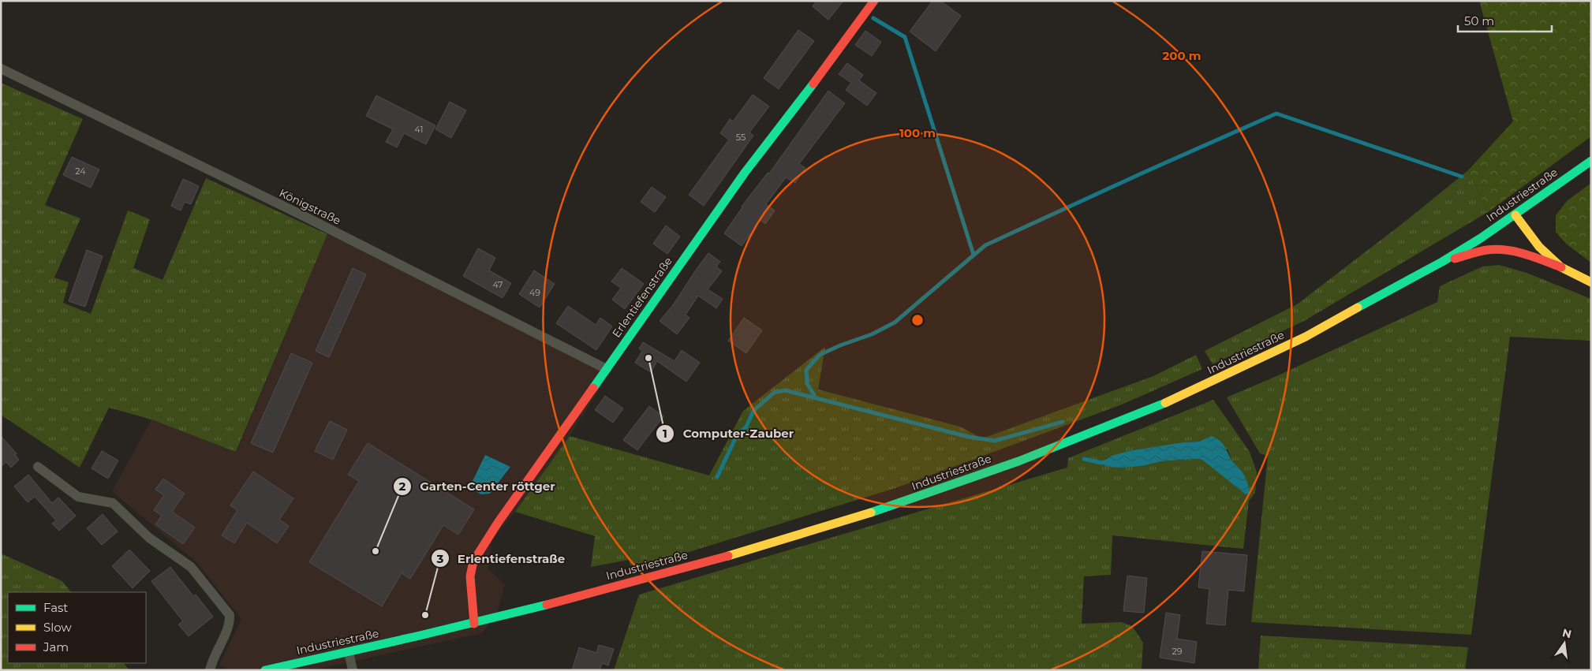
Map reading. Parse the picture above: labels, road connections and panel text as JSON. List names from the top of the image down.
{
  "streets": {
    "street": ["Industriestraße", "Königstraße", "Erlentiefenstraße"]
  },
  "crossings": [
    ["Industriestraße", "Erlentiefenstraße"],
    ["Königstraße", "Erlentiefenstraße"]
  ],
  "places": ["Computer-Zauber", "Garten-Center röttger", "Erlentiefenstraße"],
  "house_numbers": [
    "41",
    "55",
    "24",
    "47",
    "49",
    "29"
  ],
  "legend": ["Fast", "Slow", "Jam"],
  "scale_bar": "50 m",
  "north": "top",
  "rings": ["200 m", "100 m"]
}
